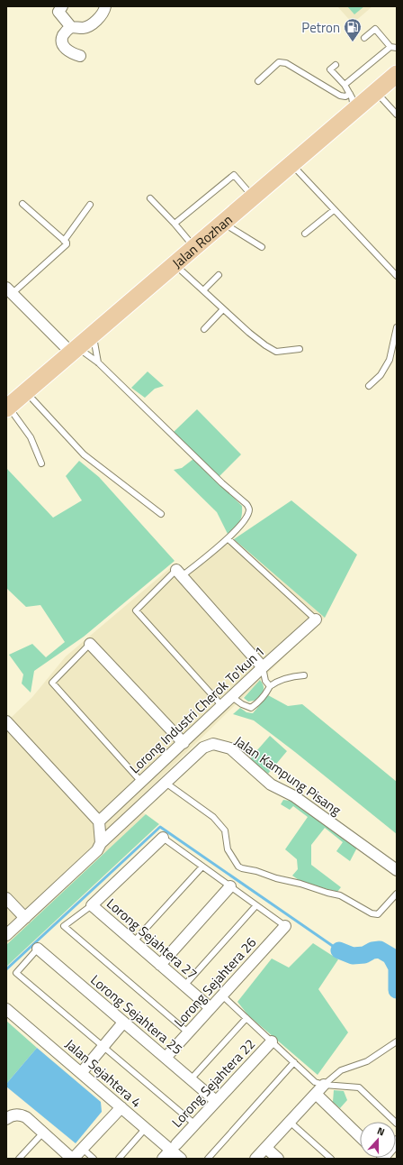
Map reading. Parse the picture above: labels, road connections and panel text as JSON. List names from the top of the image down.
{
  "streets": {
    "main road": ["Jalan Rozhan"],
    "street": [
      "Lorong Industri Cherok To'kun 1",
      "Jalan Kampung Pisang",
      "Lorong Sejahtera 27",
      "Lorong Sejahtera 26",
      "Lorong Sejahtera 25",
      "Jalan Sejahtera 4",
      "Lorong Sejahtera 22"
    ]
  },
  "crossings": [
    ["Lorong Sejahtera 27", "Lorong Sejahtera 26"],
    ["Lorong Sejahtera 26", "Lorong Sejahtera 25"],
    ["Lorong Sejahtera 25", "Lorong Sejahtera 22"],
    ["Jalan Sejahtera 4", "Lorong Sejahtera 22"]
  ],
  "places": {
    "fuel station": ["Petron"]
  },
  "north": "top"
}
